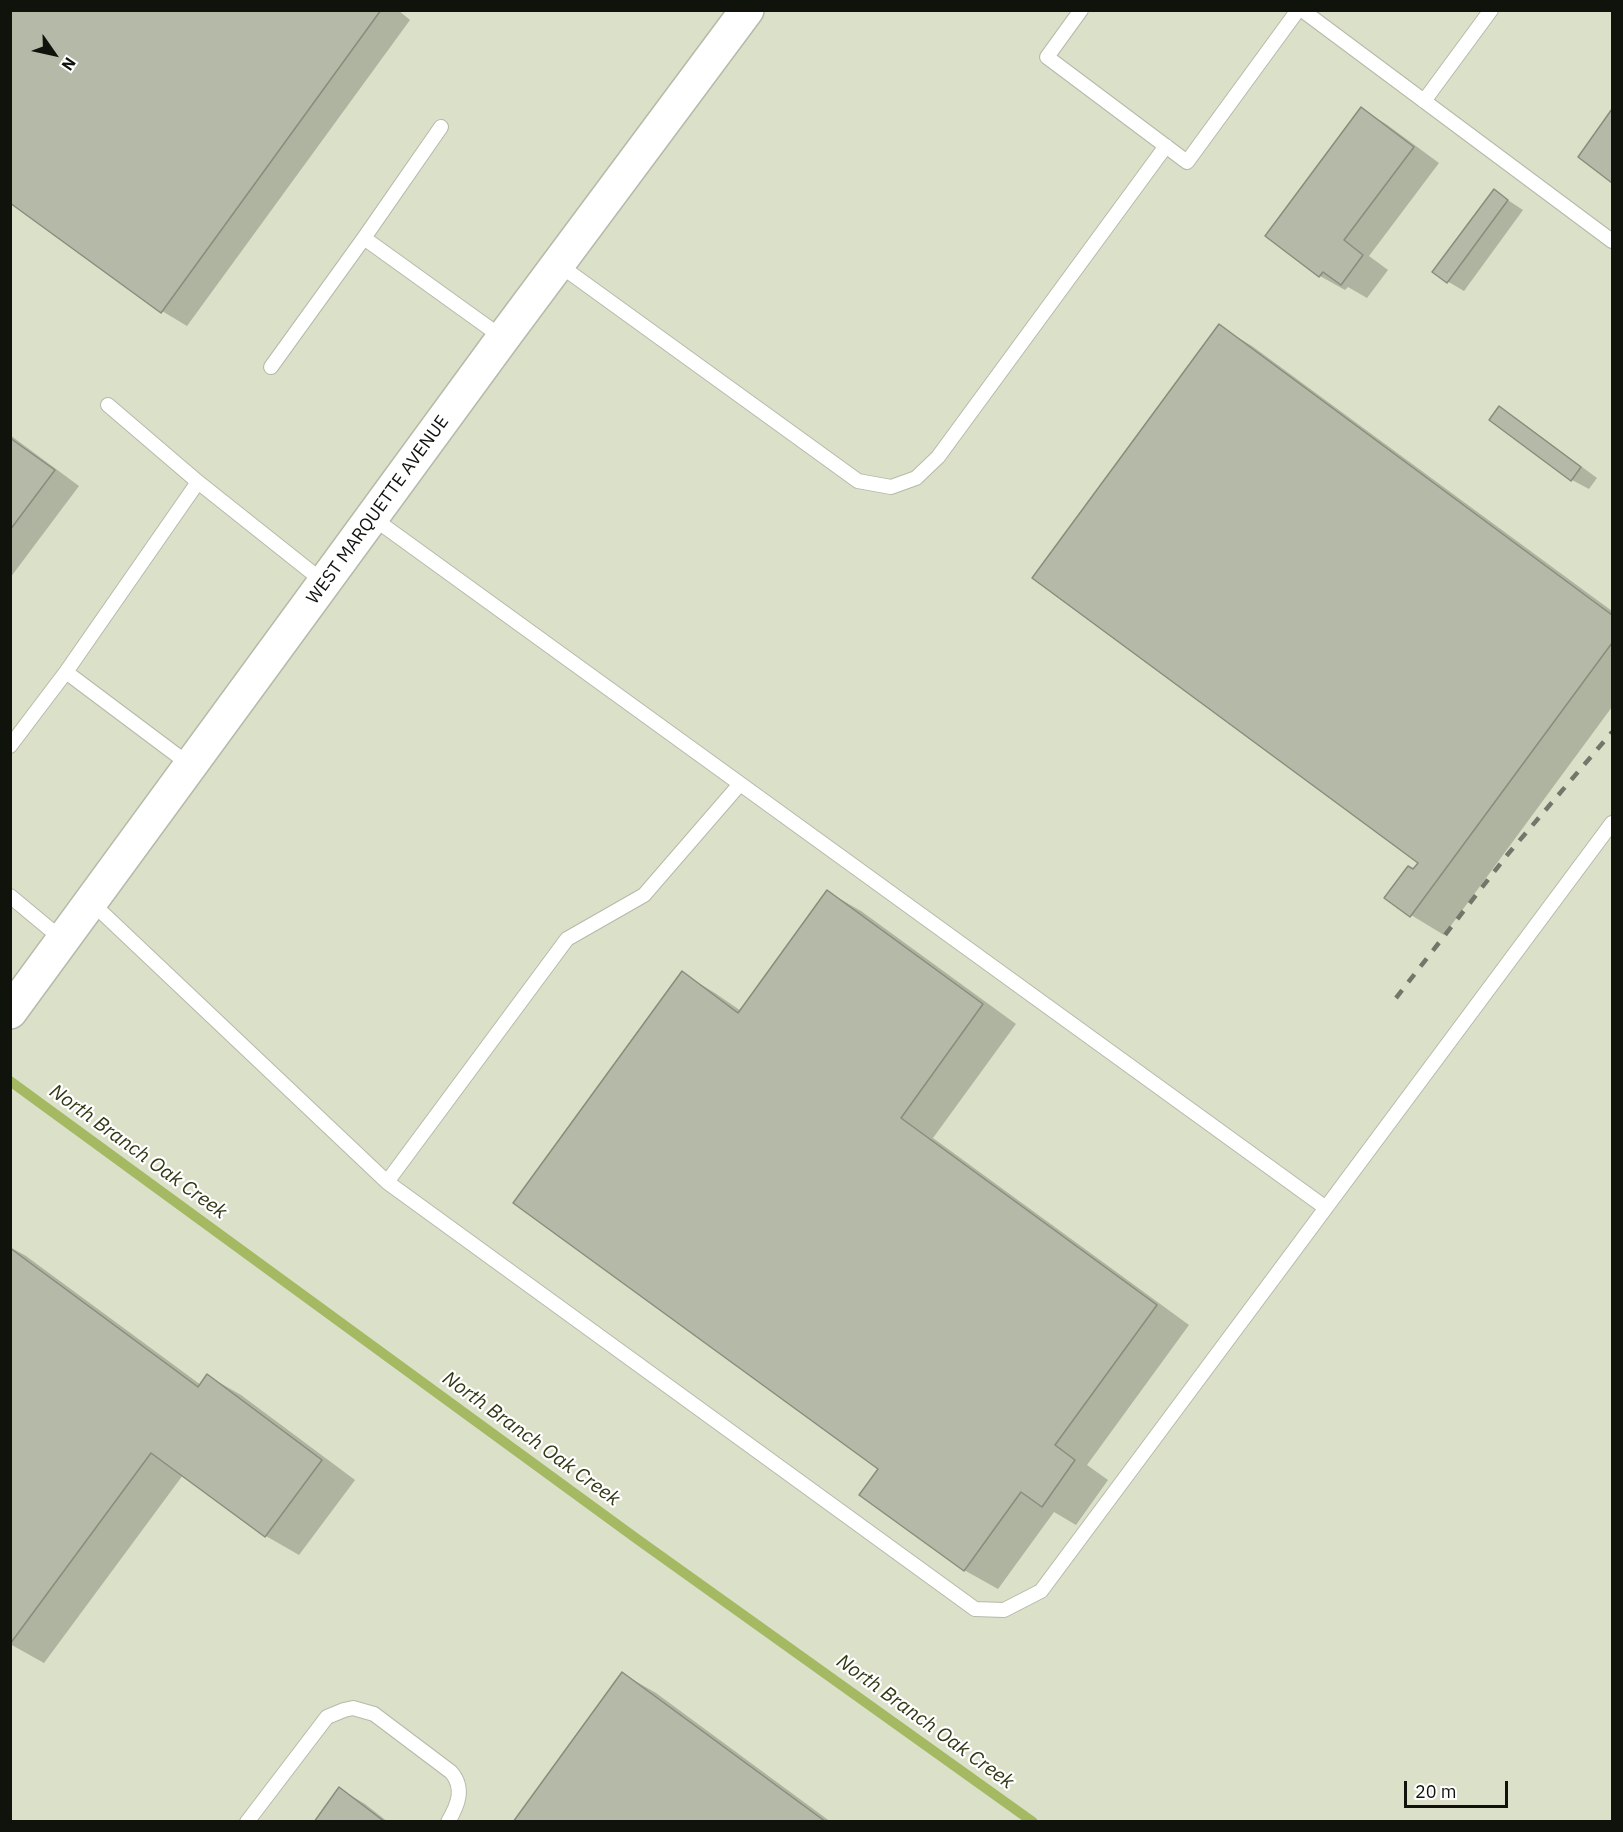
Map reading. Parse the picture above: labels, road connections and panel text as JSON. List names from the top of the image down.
{
  "streets": {
    "street": ["WEST MARQUETTE AVENUE"]
  },
  "water": ["North Branch Oak Creek"],
  "scale_bar": "20 m",
  "north": "bottom right"
}
